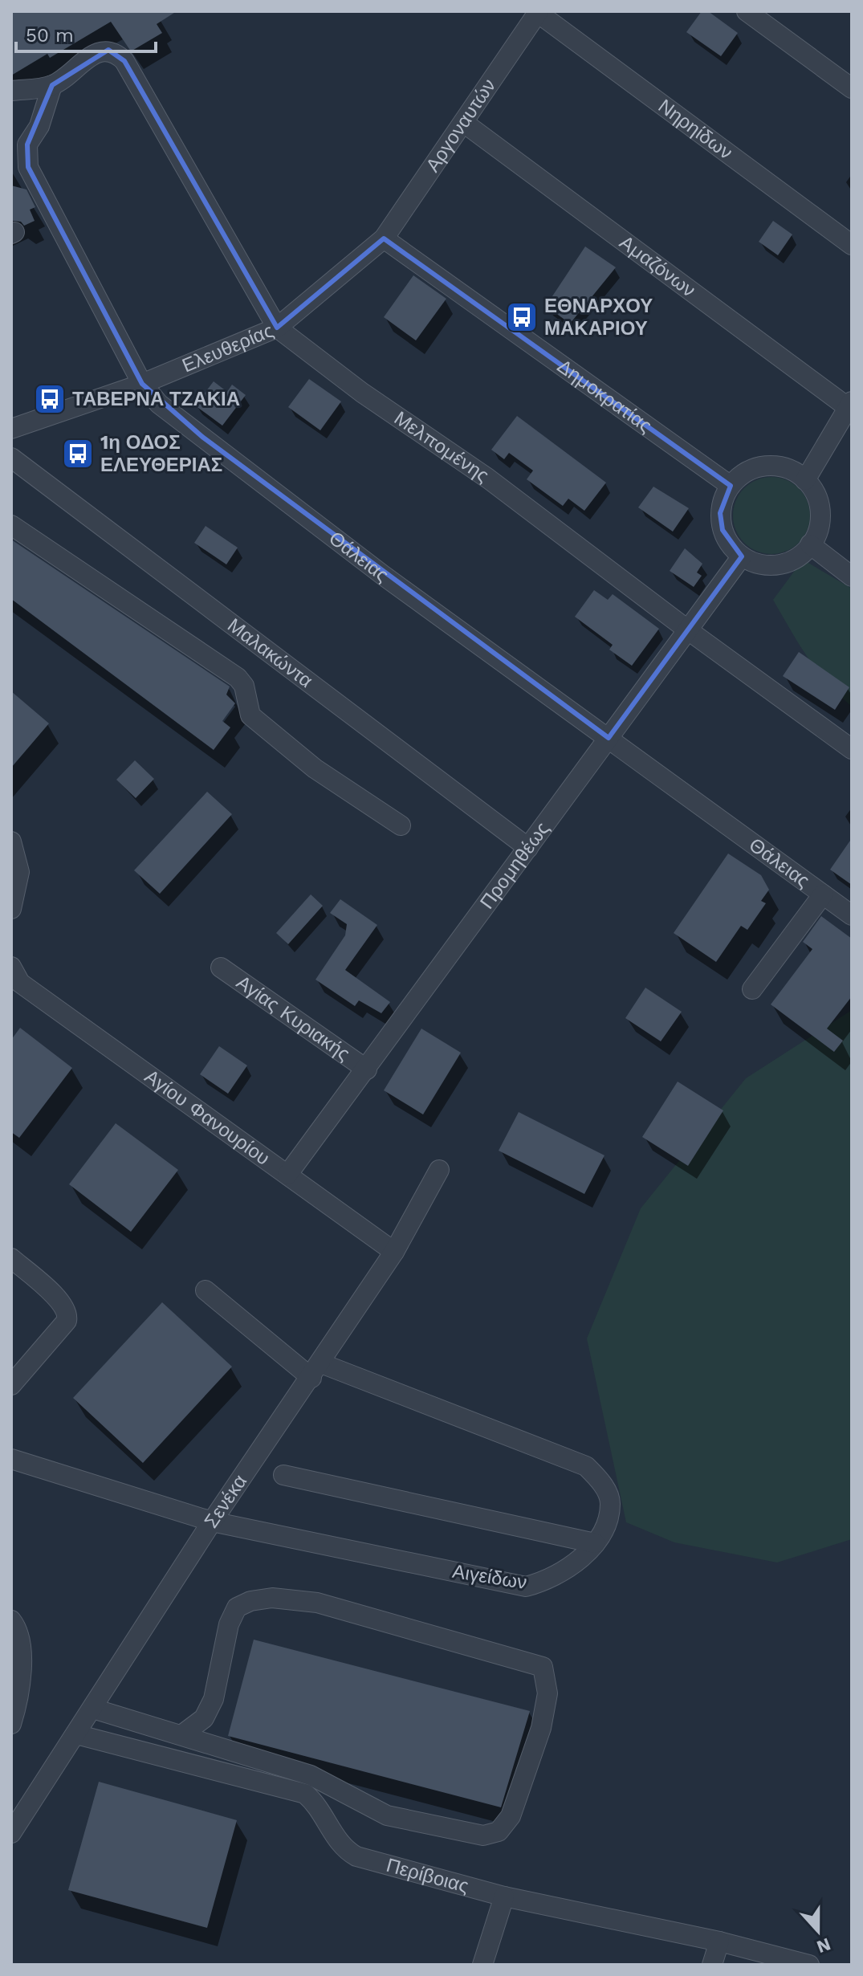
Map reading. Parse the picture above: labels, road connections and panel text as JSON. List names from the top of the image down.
{
  "streets": {
    "street": [
      "Αργοναυτών",
      "Νηρηίδων",
      "Αμαζόνων",
      "Ελευθερίας",
      "Δημοκρατίας",
      "Μελπομένης",
      "Θάλειας",
      "Μαλακώντα",
      "Προμηθέως",
      "Αγίας Κυριακής",
      "Αγίου Φανουρίου",
      "Σενέκα",
      "Αιγείδων",
      "Περίβοιας"
    ]
  },
  "crossings": [
    ["Αργοναυτών", "Νηρηίδων"],
    ["Αργοναυτών", "Αμαζόνων"],
    ["Αργοναυτών", "Ελευθερίας"],
    ["Αργοναυτών", "Δημοκρατίας"],
    ["Ελευθερίας", "Δημοκρατίας"],
    ["Ελευθερίας", "Μελπομένης"],
    ["Ελευθερίας", "Θάλειας"],
    ["Δημοκρατίας", "Προμηθέως"],
    ["Μελπομένης", "Θάλειας"],
    ["Μελπομένης", "Προμηθέως"],
    ["Θάλειας", "Προμηθέως"],
    ["Μαλακώντα", "Προμηθέως"],
    ["Προμηθέως", "Αγίας Κυριακής"],
    ["Προμηθέως", "Αγίου Φανουρίου"],
    ["Αγίου Φανουρίου", "Σενέκα"],
    ["Σενέκα", "Αιγείδων"],
    ["Σενέκα", "Περίβοιας"]
  ],
  "places": {
    "bus stop": ["ΕΘΝΑΡΧΟΥ ΜΑΚΑΡΙΟΥ", "ΤΑΒΕΡΝΑ ΤΖΑΚΙΑ", "1η ΟΔΟΣ ΕΛΕΥΘΕΡΙΑΣ"]
  },
  "scale_bar": "50 m",
  "north": "bottom"
}
